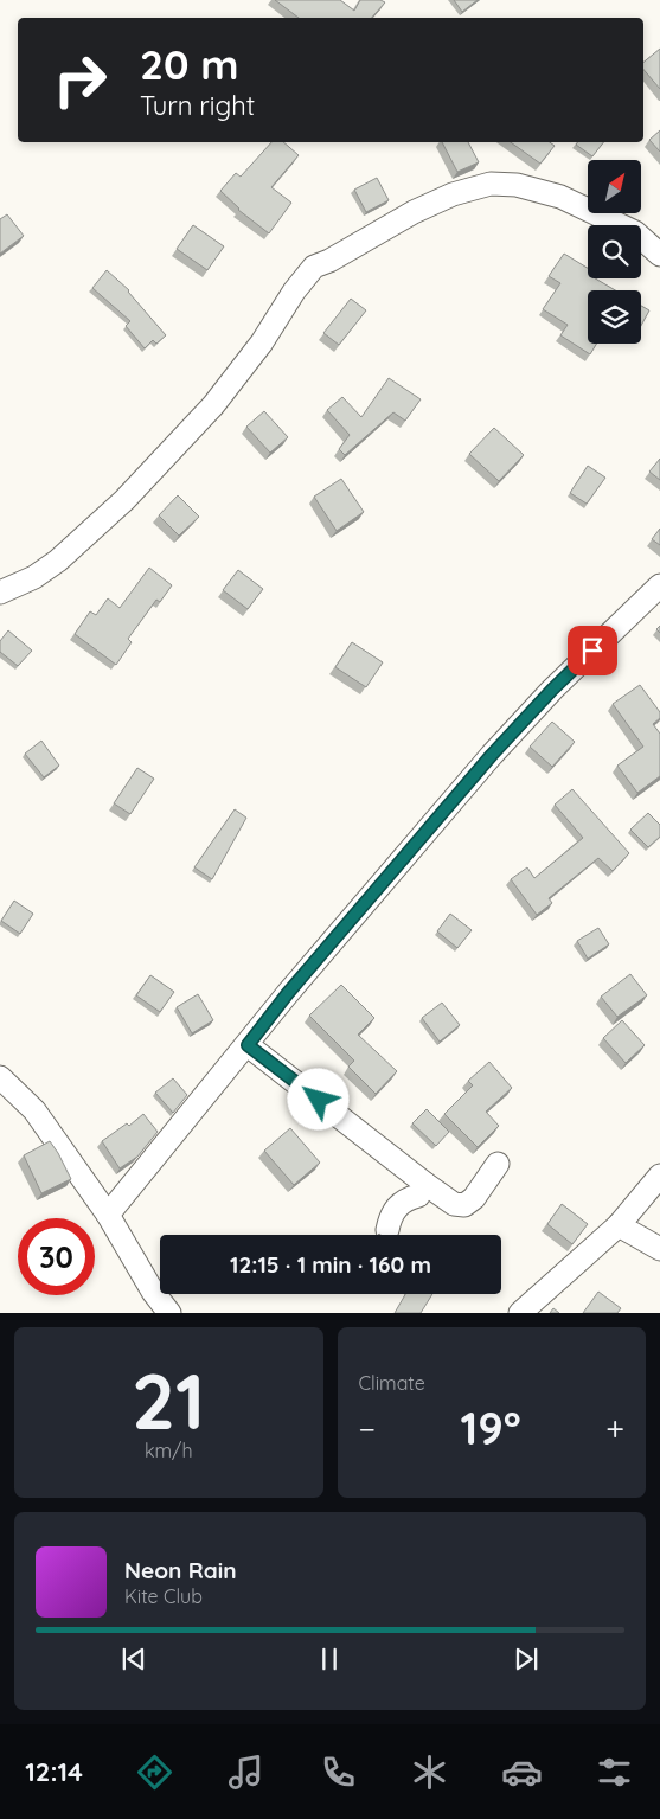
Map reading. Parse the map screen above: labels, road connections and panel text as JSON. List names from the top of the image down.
{
  "north": "top right",
  "page": {
    "turn": ["20 m", "Turn right"],
    "limit": "30",
    "trip": "12:15 · 1 min · 160 m",
    "tile": [
      ["21", "km/h"],
      "Climate"
    ],
    "heat": ["−", "19°", "+"],
    "song": ["Neon Rain", "Kite Club"],
    "tabs": "12:14"
  }
}
